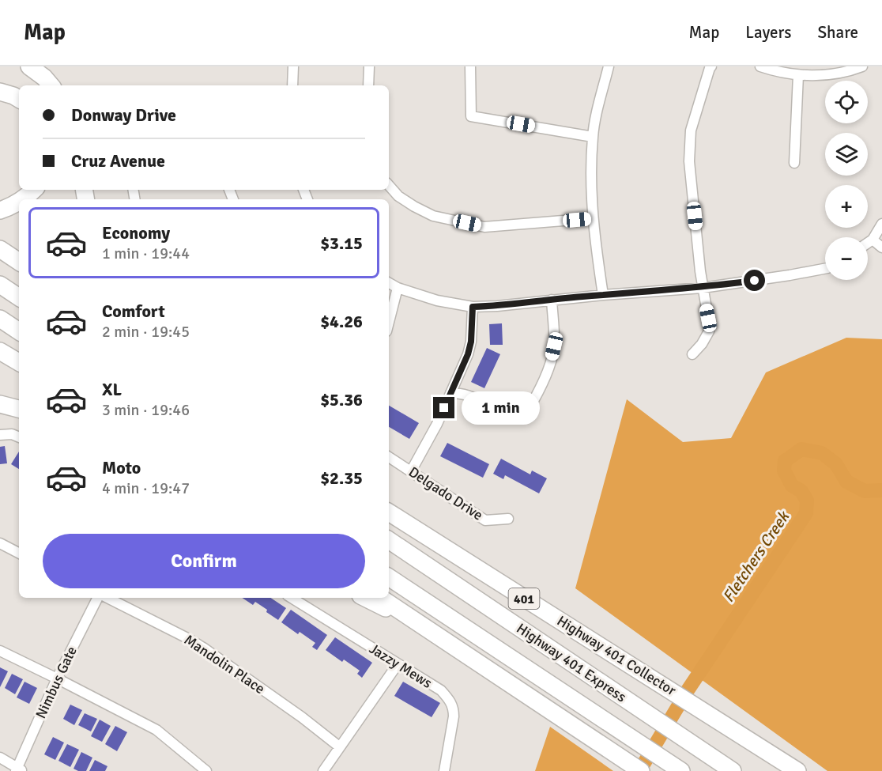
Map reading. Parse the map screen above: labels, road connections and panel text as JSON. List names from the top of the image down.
{
  "streets": {
    "highway": ["401", "Highway 401 Collector", "Highway 401 Express"],
    "street": [
      "Delgado Drive",
      "Mandolin Place",
      "Jazzy Mews",
      "Nimbus Gate"
    ]
  },
  "water": ["Fletchers Creek"],
  "page": {
    "header": "Map",
    "nav": ["Map", "Layers", "Share"],
    "map_buttons": ["+", "−"],
    "banner": ["Donway Drive", "Cruz Avenue"],
    "list": [
      {
        "name": "Economy",
        "note": "1 min · 19:44",
        "value": "$3.15"
      },
      {
        "name": "Comfort",
        "note": "2 min · 19:45",
        "value": "$4.26"
      },
      {
        "name": "XL",
        "note": "3 min · 19:46",
        "value": "$5.36"
      },
      {
        "name": "Moto",
        "note": "4 min · 19:47",
        "value": "$2.35"
      }
    ],
    "bubble": "1 min",
    "buttons": "Confirm"
  }
}
